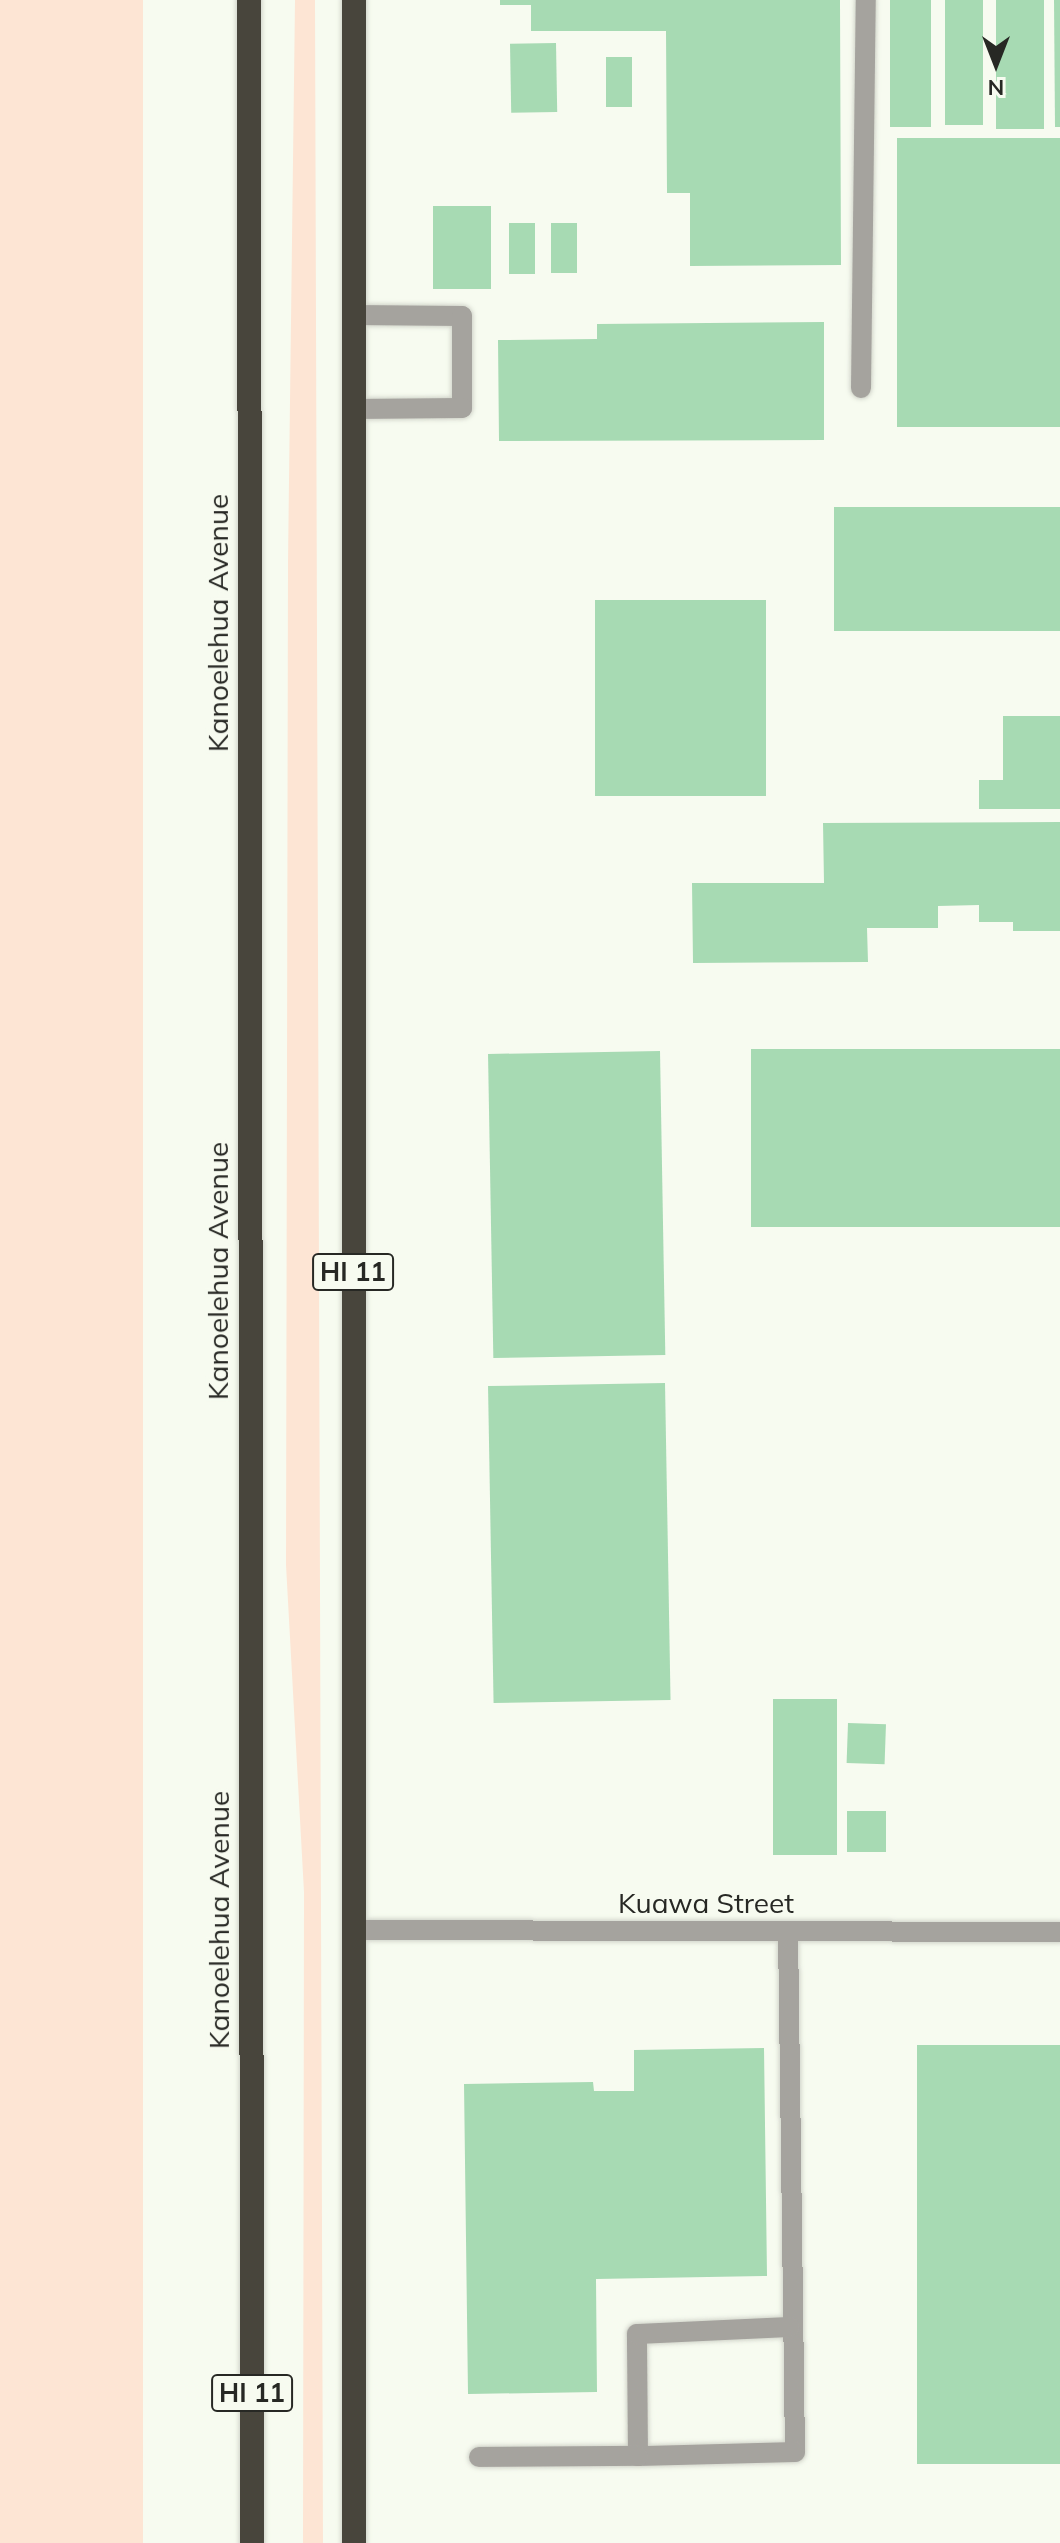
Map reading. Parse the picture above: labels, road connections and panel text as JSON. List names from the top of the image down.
{
  "streets": {
    "highway": ["Kanoelehua Avenue", "HI 11"],
    "street": ["Kuawa Street"]
  },
  "crossings": [
    ["HI 11", "Kuawa Street"]
  ],
  "north": "bottom"
}
